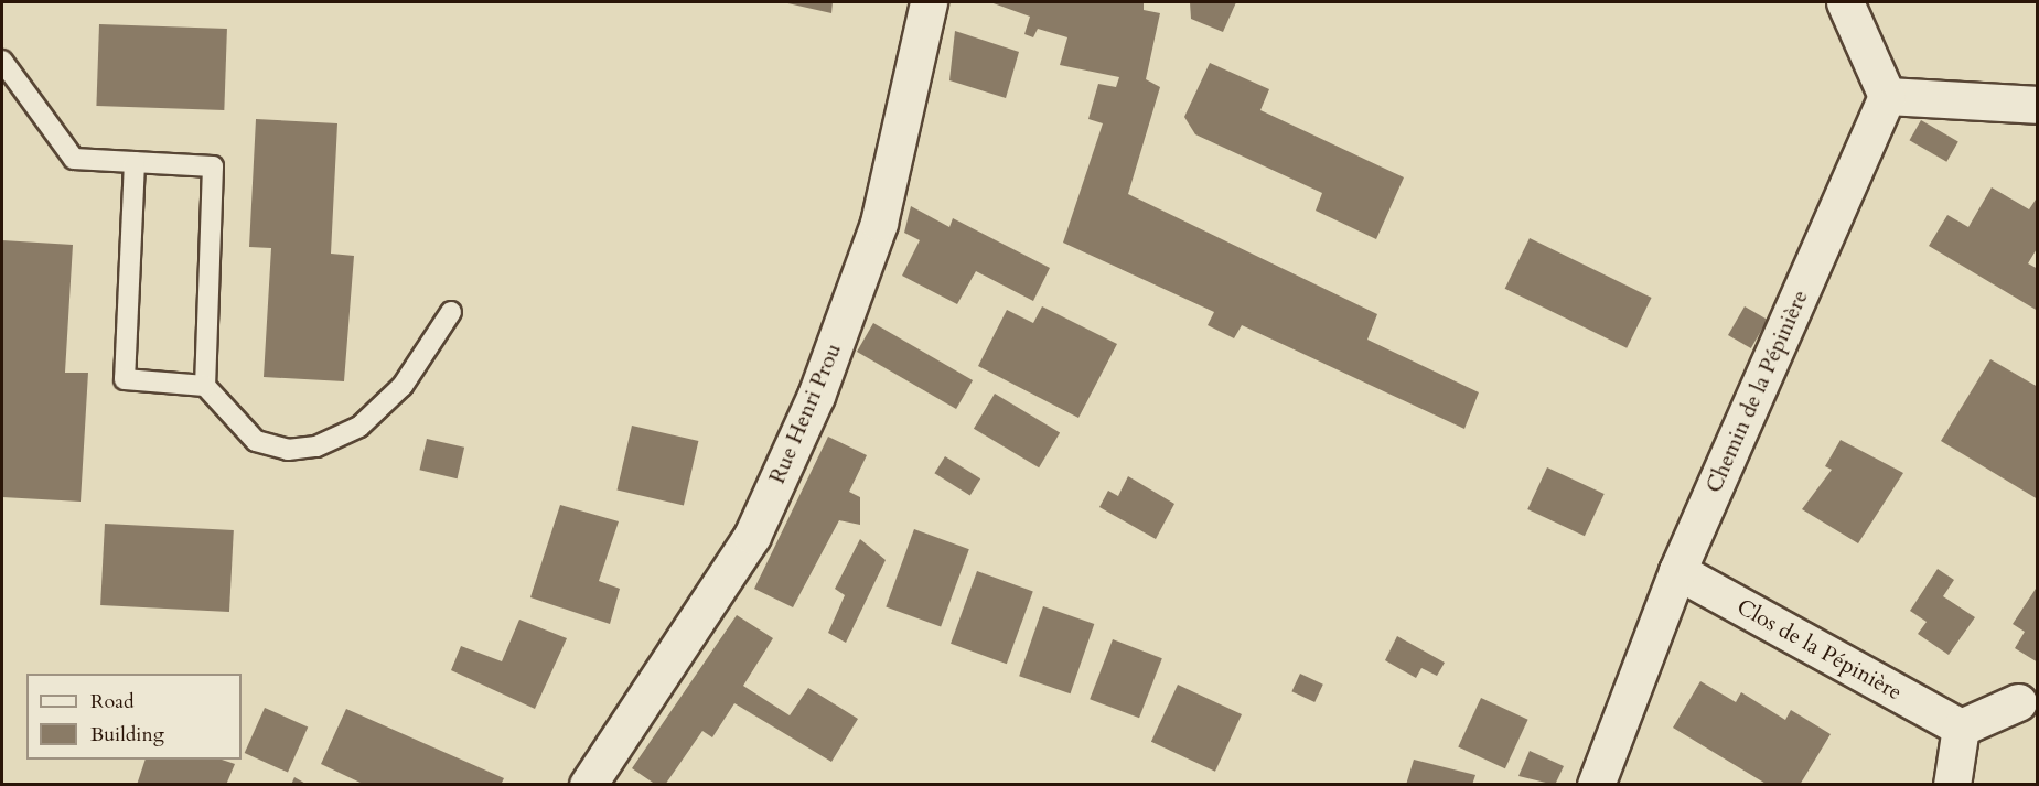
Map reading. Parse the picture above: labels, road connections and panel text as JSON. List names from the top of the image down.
{
  "streets": {
    "street": ["Chemin de la Pépinière", "Rue Henri Prou", "Clos de la Pépinière"]
  },
  "crossings": [
    ["Chemin de la Pépinière", "Clos de la Pépinière"]
  ],
  "legend": ["Road", "Building"]
}
